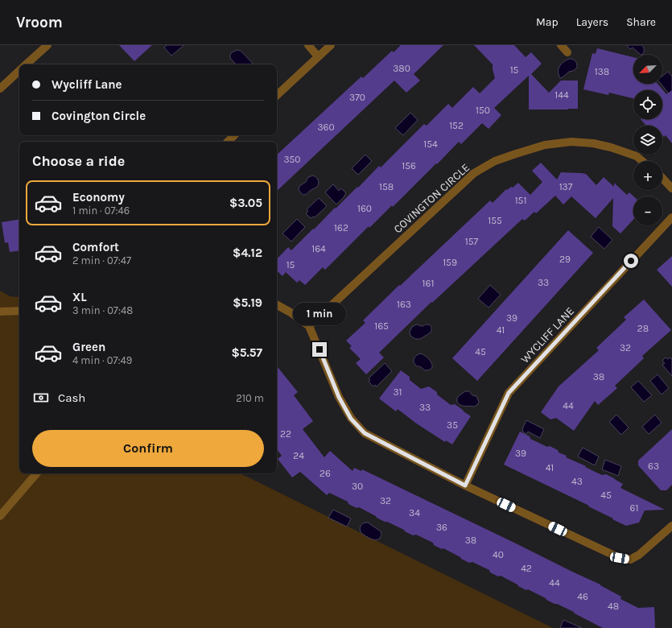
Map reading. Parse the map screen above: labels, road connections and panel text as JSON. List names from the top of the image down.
{
  "streets": {
    "street": ["COVINGTON CIRCLE", "WYCLIFF LANE"]
  },
  "house_numbers": [
    "380",
    "15",
    "138",
    "144",
    "370",
    "150",
    "152",
    "360",
    "154",
    "350",
    "156",
    "158",
    "137",
    "151",
    "160",
    "155",
    "162",
    "157",
    "164",
    "29",
    "159",
    "15",
    "33",
    "161",
    "163",
    "39",
    "165",
    "28",
    "41",
    "32",
    "45",
    "38",
    "31",
    "44",
    "33",
    "35",
    "22",
    "39",
    "24",
    "63",
    "41",
    "26",
    "43",
    "30",
    "45",
    "32",
    "61",
    "34",
    "36",
    "38",
    "40",
    "42",
    "44",
    "46",
    "48"
  ],
  "north": "bottom left",
  "page": {
    "header": "Vroom",
    "nav": ["Map", "Layers", "Share"],
    "map_buttons": ["+", "−"],
    "banner": ["Wycliff Lane", "Covington Circle"],
    "heading": "Choose a ride",
    "list": [
      {
        "name": "Economy",
        "note": "1 min · 07:46",
        "value": "$3.05"
      },
      {
        "name": "Comfort",
        "note": "2 min · 07:47",
        "value": "$4.12"
      },
      {
        "name": "XL",
        "note": "3 min · 07:48",
        "value": "$5.19"
      },
      {
        "name": "Green",
        "note": "4 min · 07:49",
        "value": "$5.57"
      }
    ],
    "bubble": "1 min",
    "pay": ["Cash", "210 m"],
    "buttons": "Confirm"
  }
}
